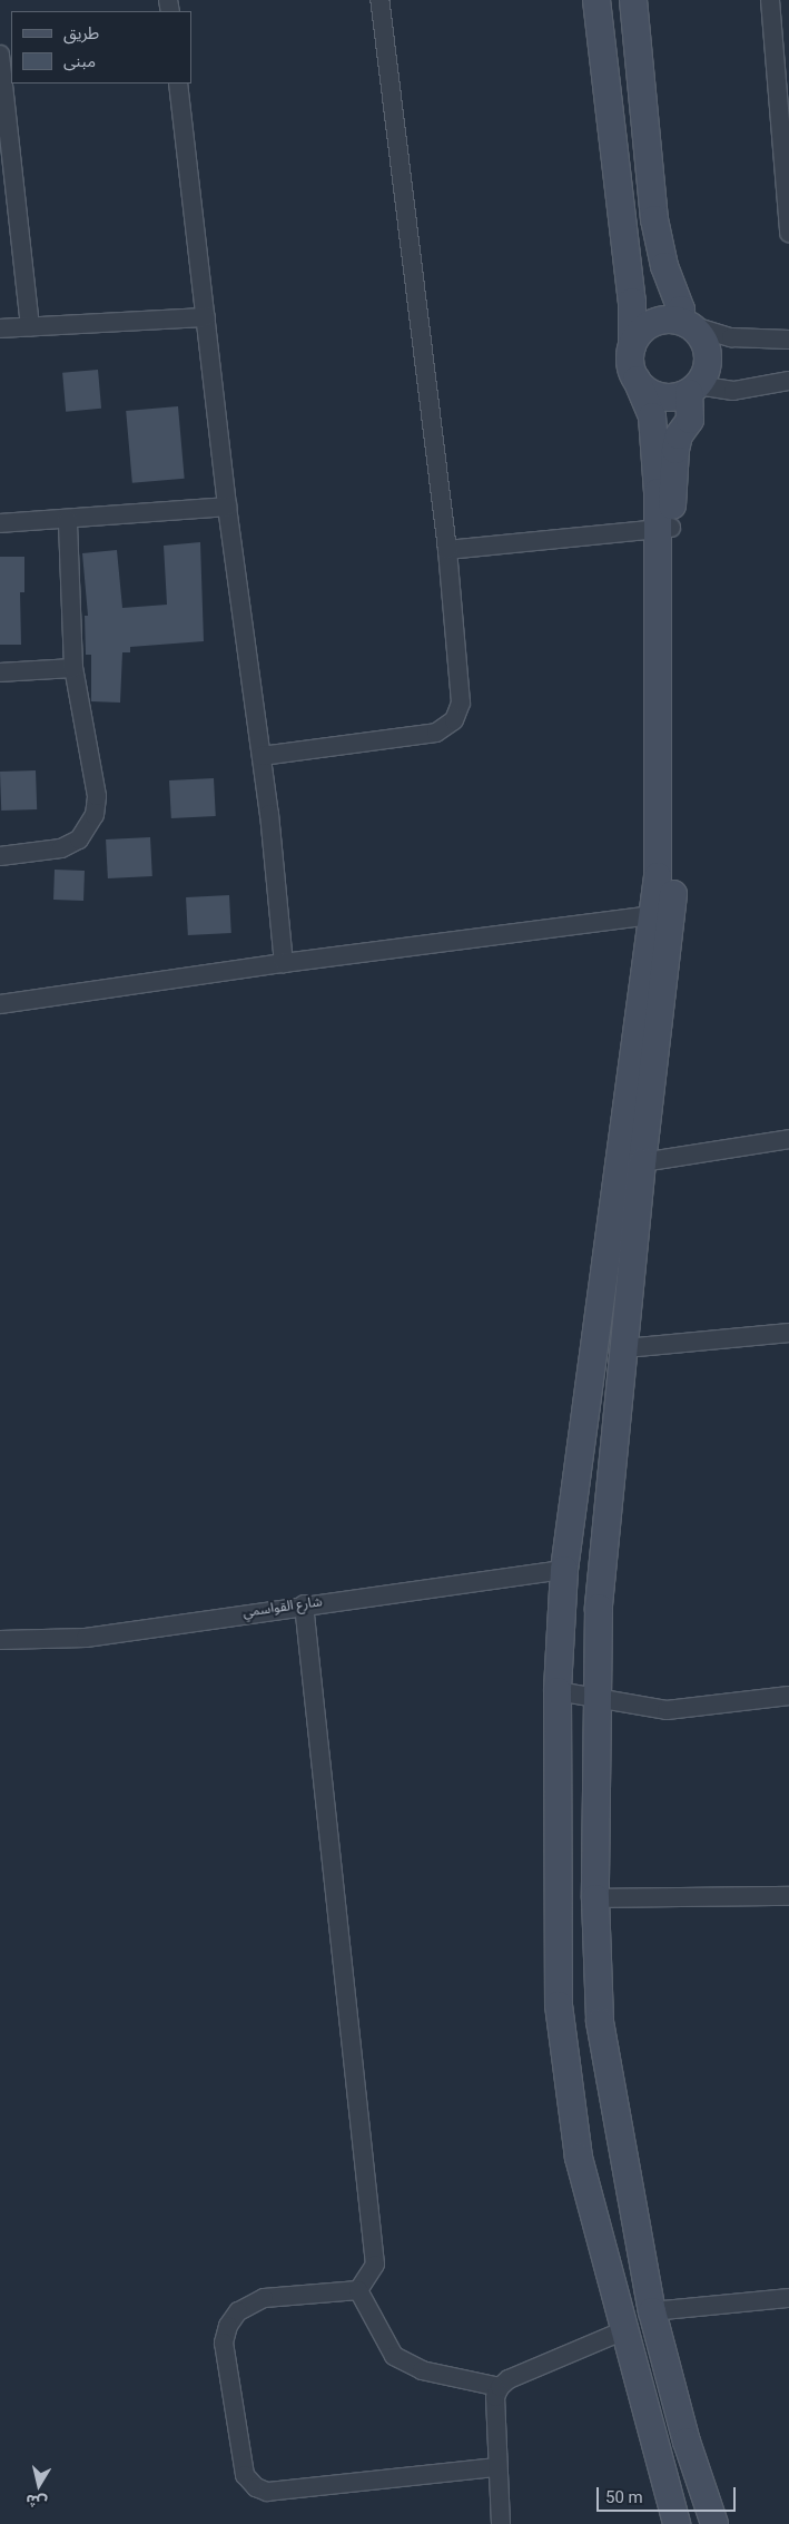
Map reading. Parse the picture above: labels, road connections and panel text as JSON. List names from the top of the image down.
{
  "streets": {
    "street": ["شارع القواسمي"]
  },
  "legend": ["طريق", "مبنى"],
  "scale_bar": "50 m",
  "north": "bottom"
}
